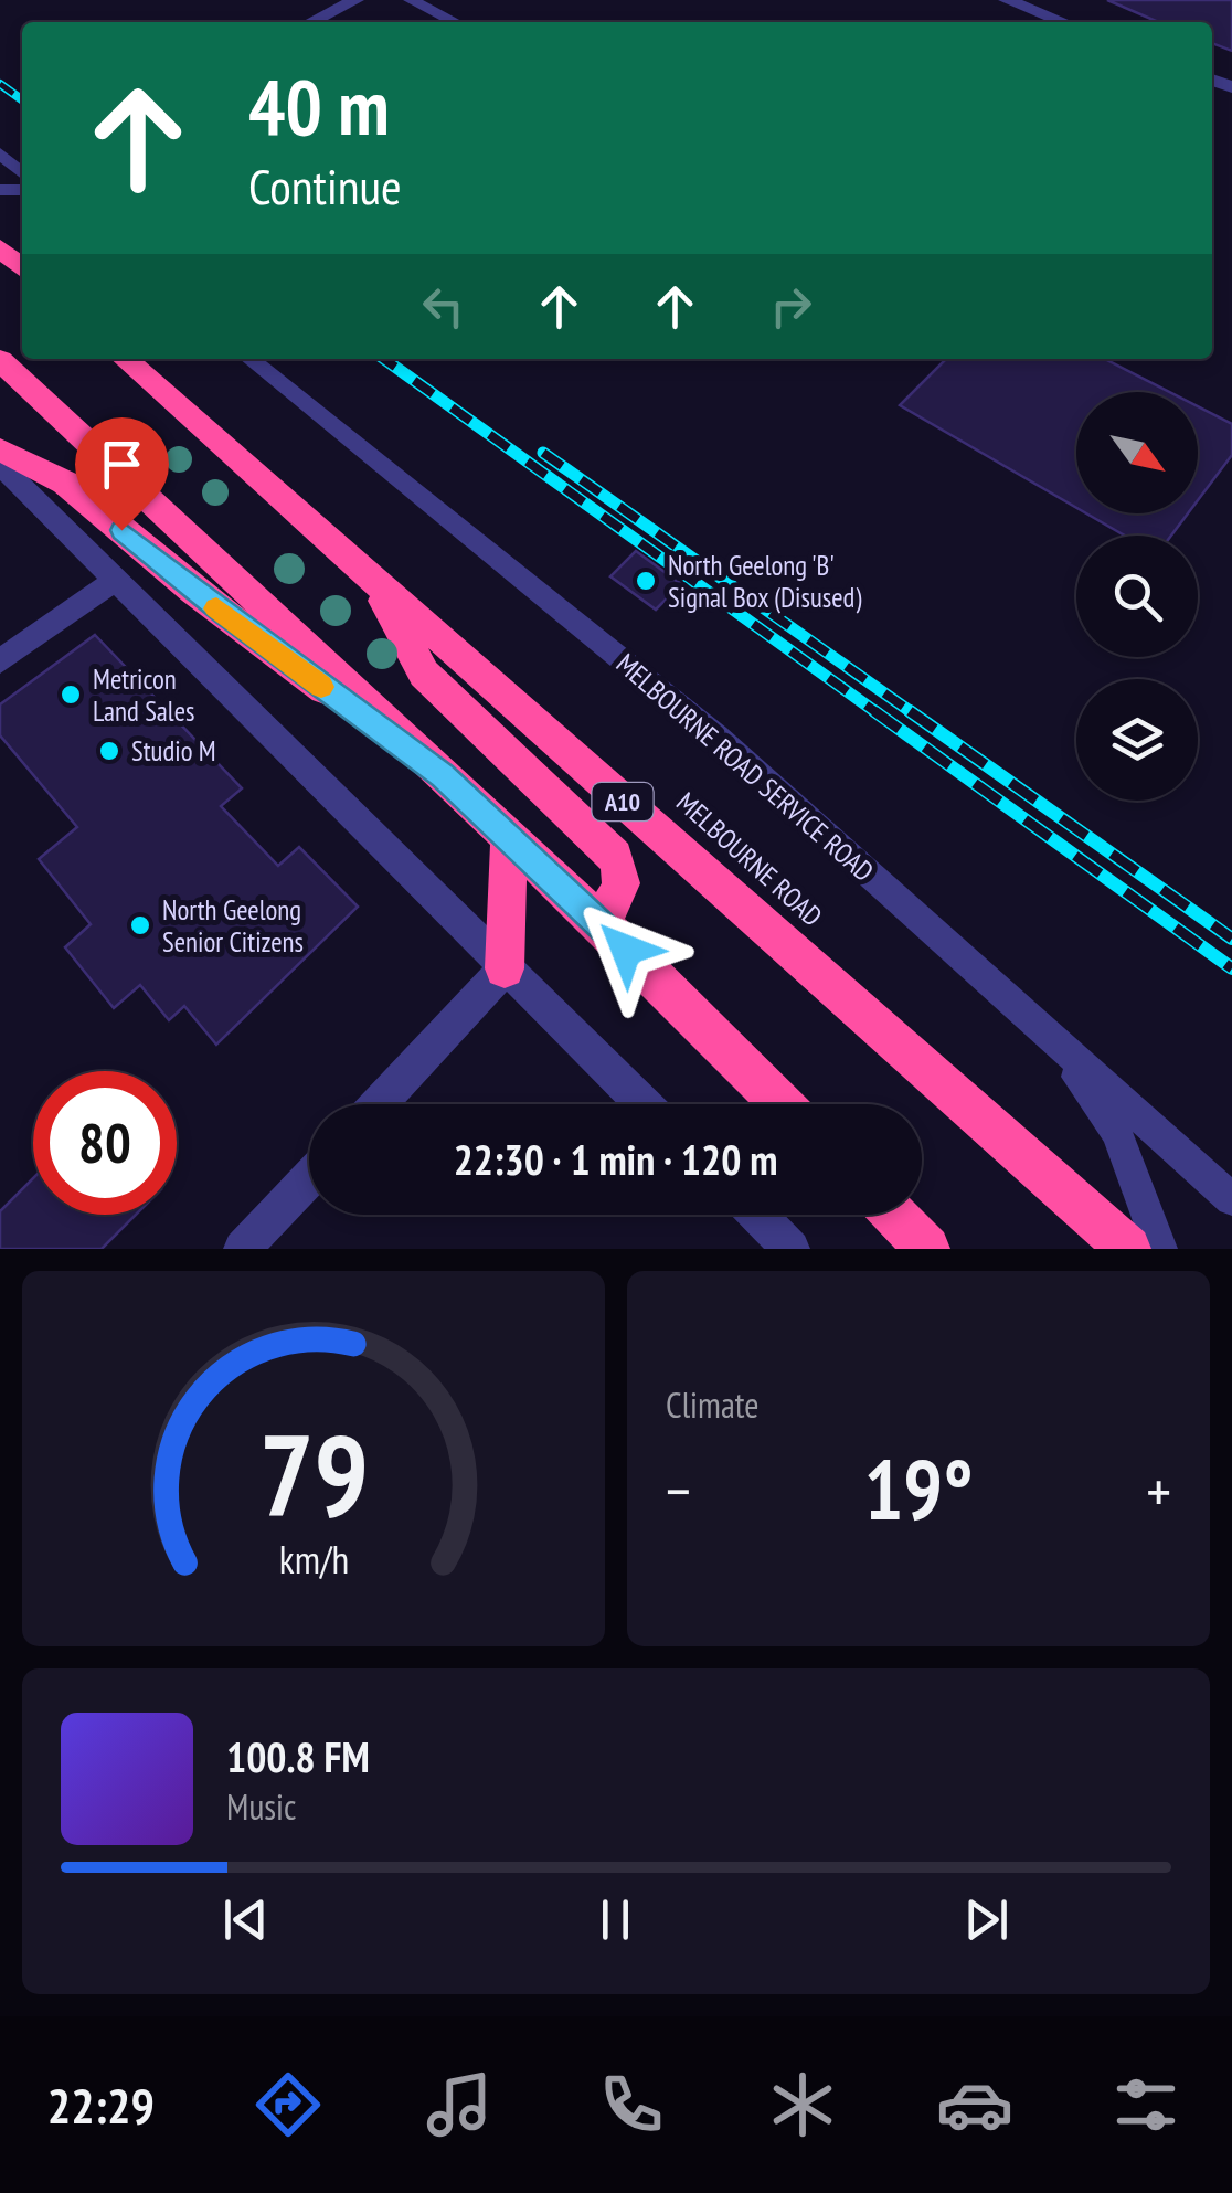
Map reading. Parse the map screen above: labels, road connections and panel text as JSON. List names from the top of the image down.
{
  "streets": {
    "highway": ["A10", "MELBOURNE ROAD"],
    "lane": ["MELBOURNE ROAD SERVICE ROAD"]
  },
  "places": [
    "North Geelong 'B' Signal Box (Disused)",
    "Metricon Land Sales",
    "Studio M",
    "North Geelong Senior Citizens"
  ],
  "north": "bottom right",
  "page": {
    "turn": ["40 m", "Continue"],
    "limit": "80",
    "trip": "22:30 · 1 min · 120 m",
    "tile": "Climate",
    "heat": ["−", "19°", "+"],
    "song": ["100.8 FM", "Music"],
    "tabs": "22:29",
    "gauge": ["79", "km/h"]
  }
}
